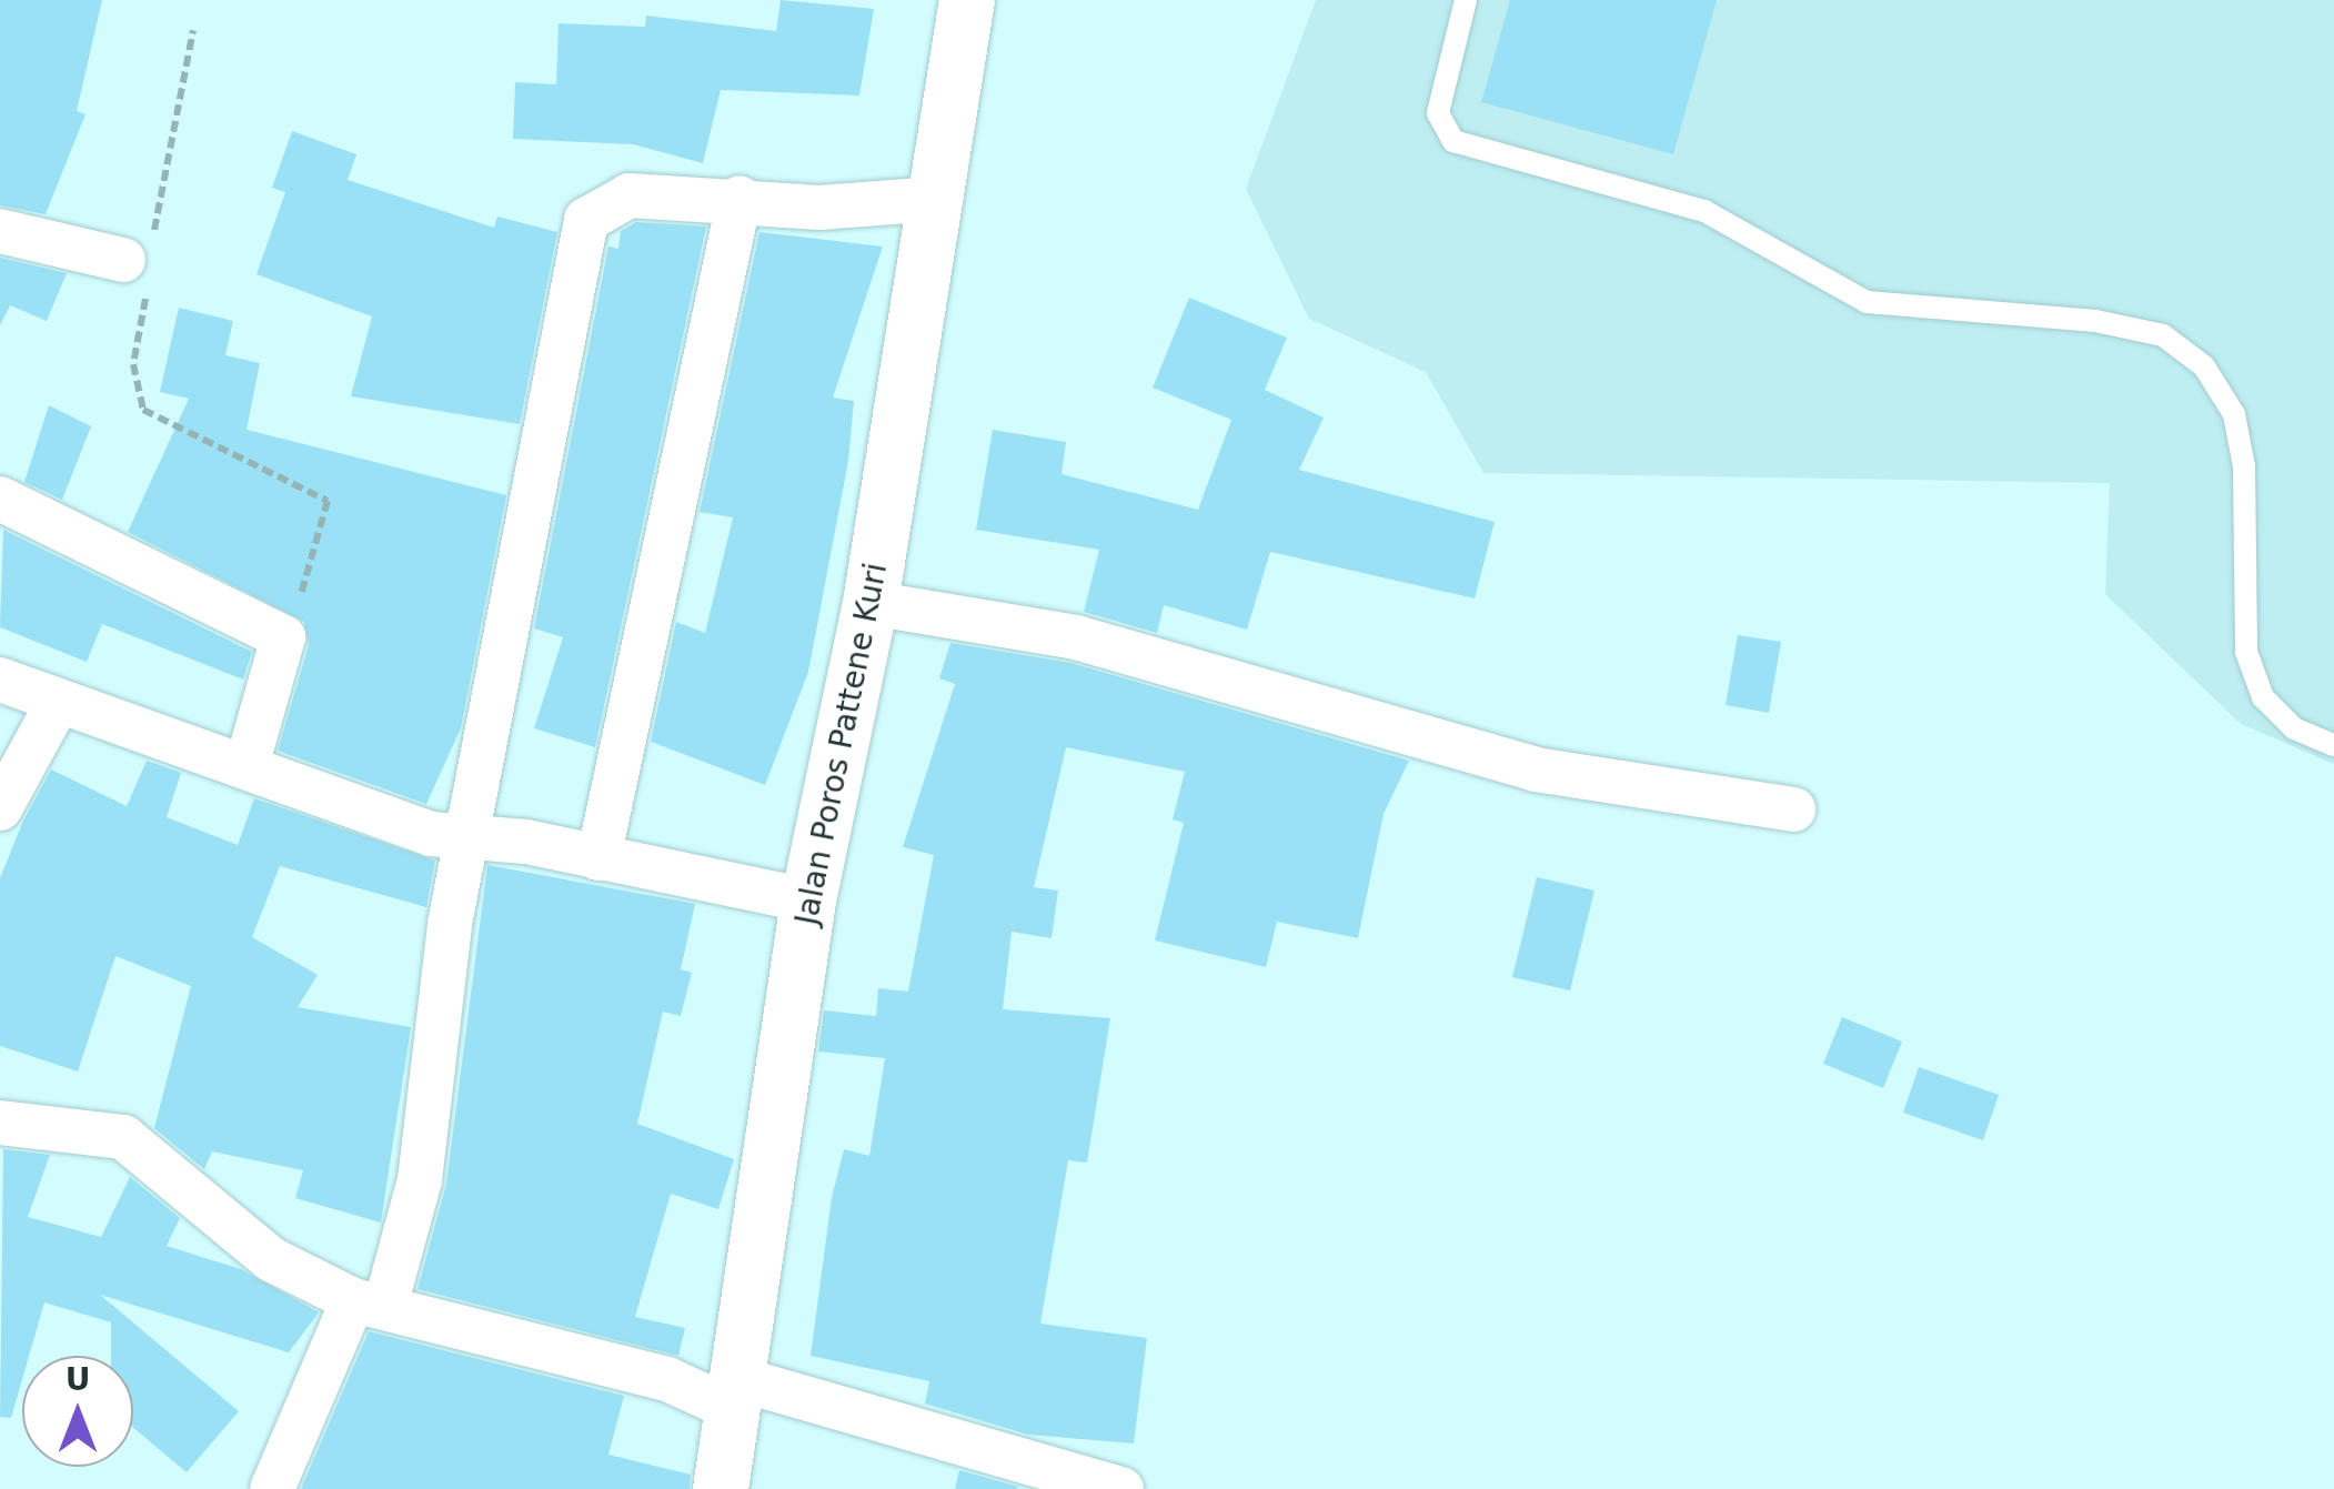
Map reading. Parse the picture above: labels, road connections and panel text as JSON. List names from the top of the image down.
{
  "streets": {
    "street": ["Jalan Poros Pattene Kuri"]
  },
  "north": "top"
}
